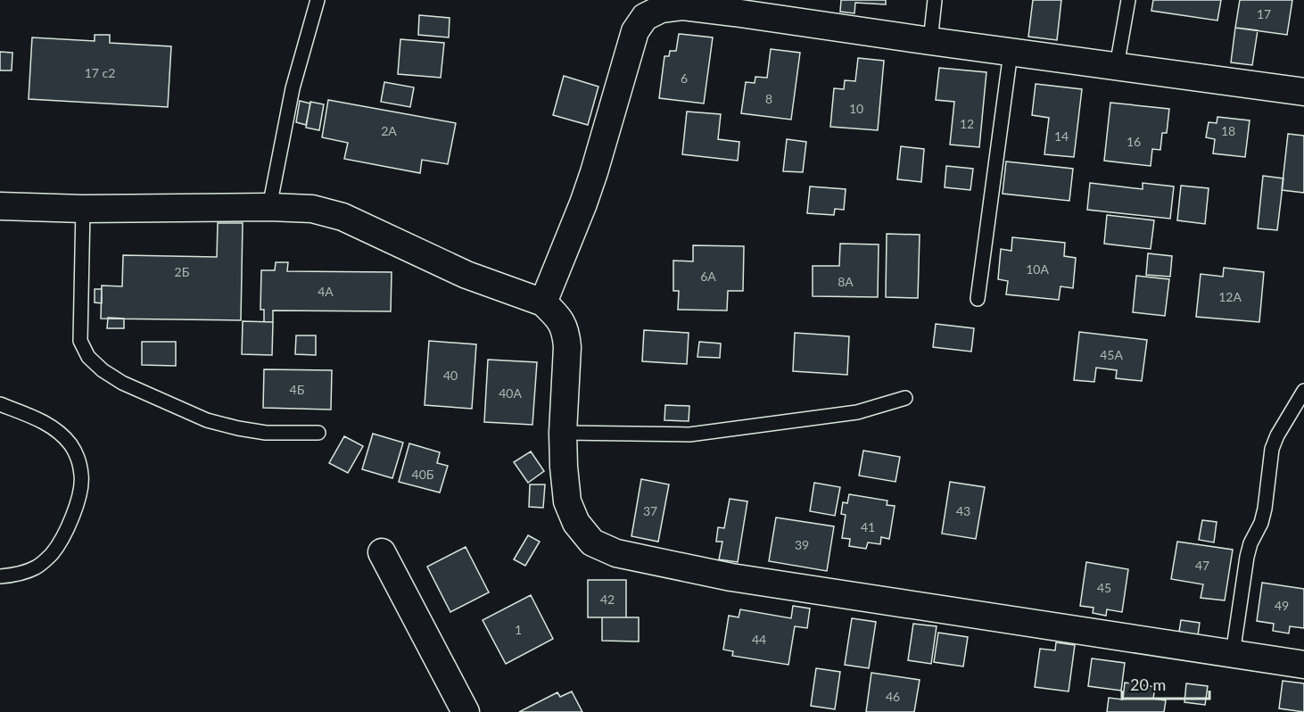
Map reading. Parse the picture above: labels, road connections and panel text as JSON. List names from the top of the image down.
{
  "house_numbers": [
    "17",
    "17 с2",
    "6",
    "8",
    "10",
    "12",
    "2А",
    "18",
    "14",
    "16",
    "10А",
    "2Б",
    "6А",
    "8А",
    "4А",
    "12А",
    "45А",
    "40",
    "4Б",
    "40А",
    "40Б",
    "37",
    "43",
    "41",
    "39",
    "47",
    "45",
    "42",
    "49",
    "1",
    "44",
    "46"
  ],
  "scale_bar": "20 m"
}
